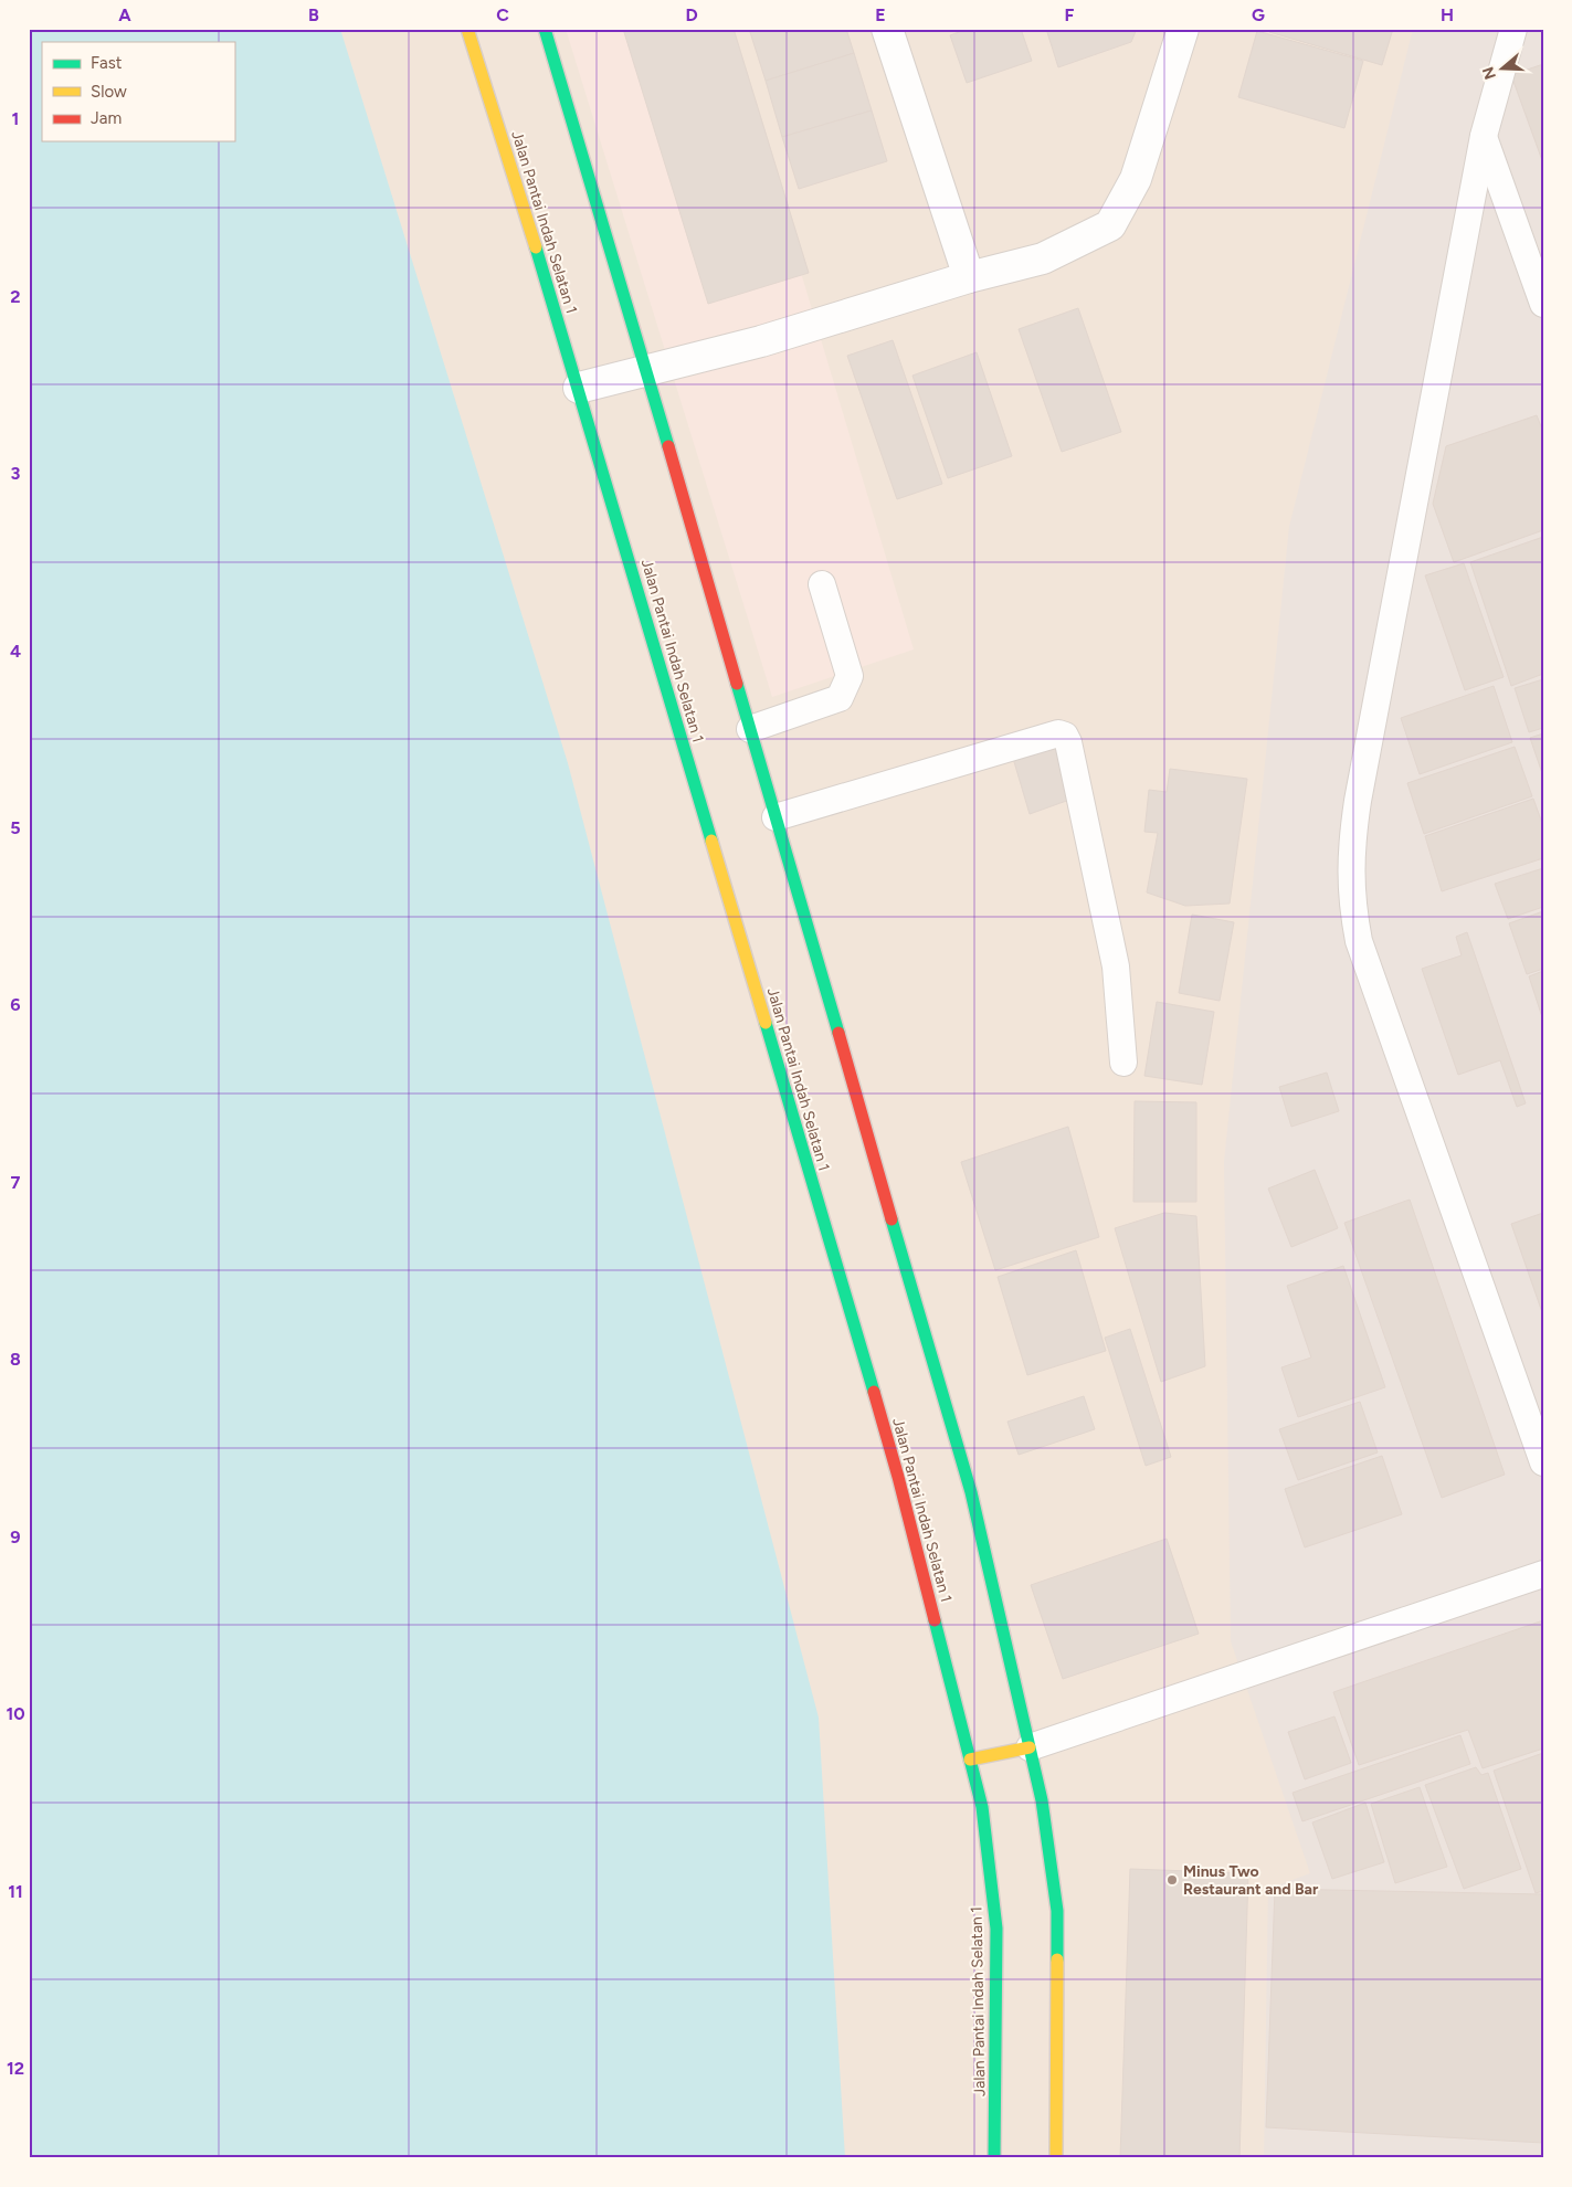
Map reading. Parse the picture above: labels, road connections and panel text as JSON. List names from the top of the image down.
{
  "streets": {
    "street": ["Jalan Pantai Indah Selatan 1"]
  },
  "places": ["Minus Two Restaurant and Bar"],
  "legend": ["Fast", "Slow", "Jam"],
  "north": "left",
  "grid": {
    "columns": [
      "A",
      "B",
      "C",
      "D",
      "E",
      "F",
      "G",
      "H"
    ],
    "rows": [
      "1",
      "2",
      "3",
      "4",
      "5",
      "6",
      "7",
      "8",
      "9",
      "10",
      "11",
      "12"
    ]
  }
}
